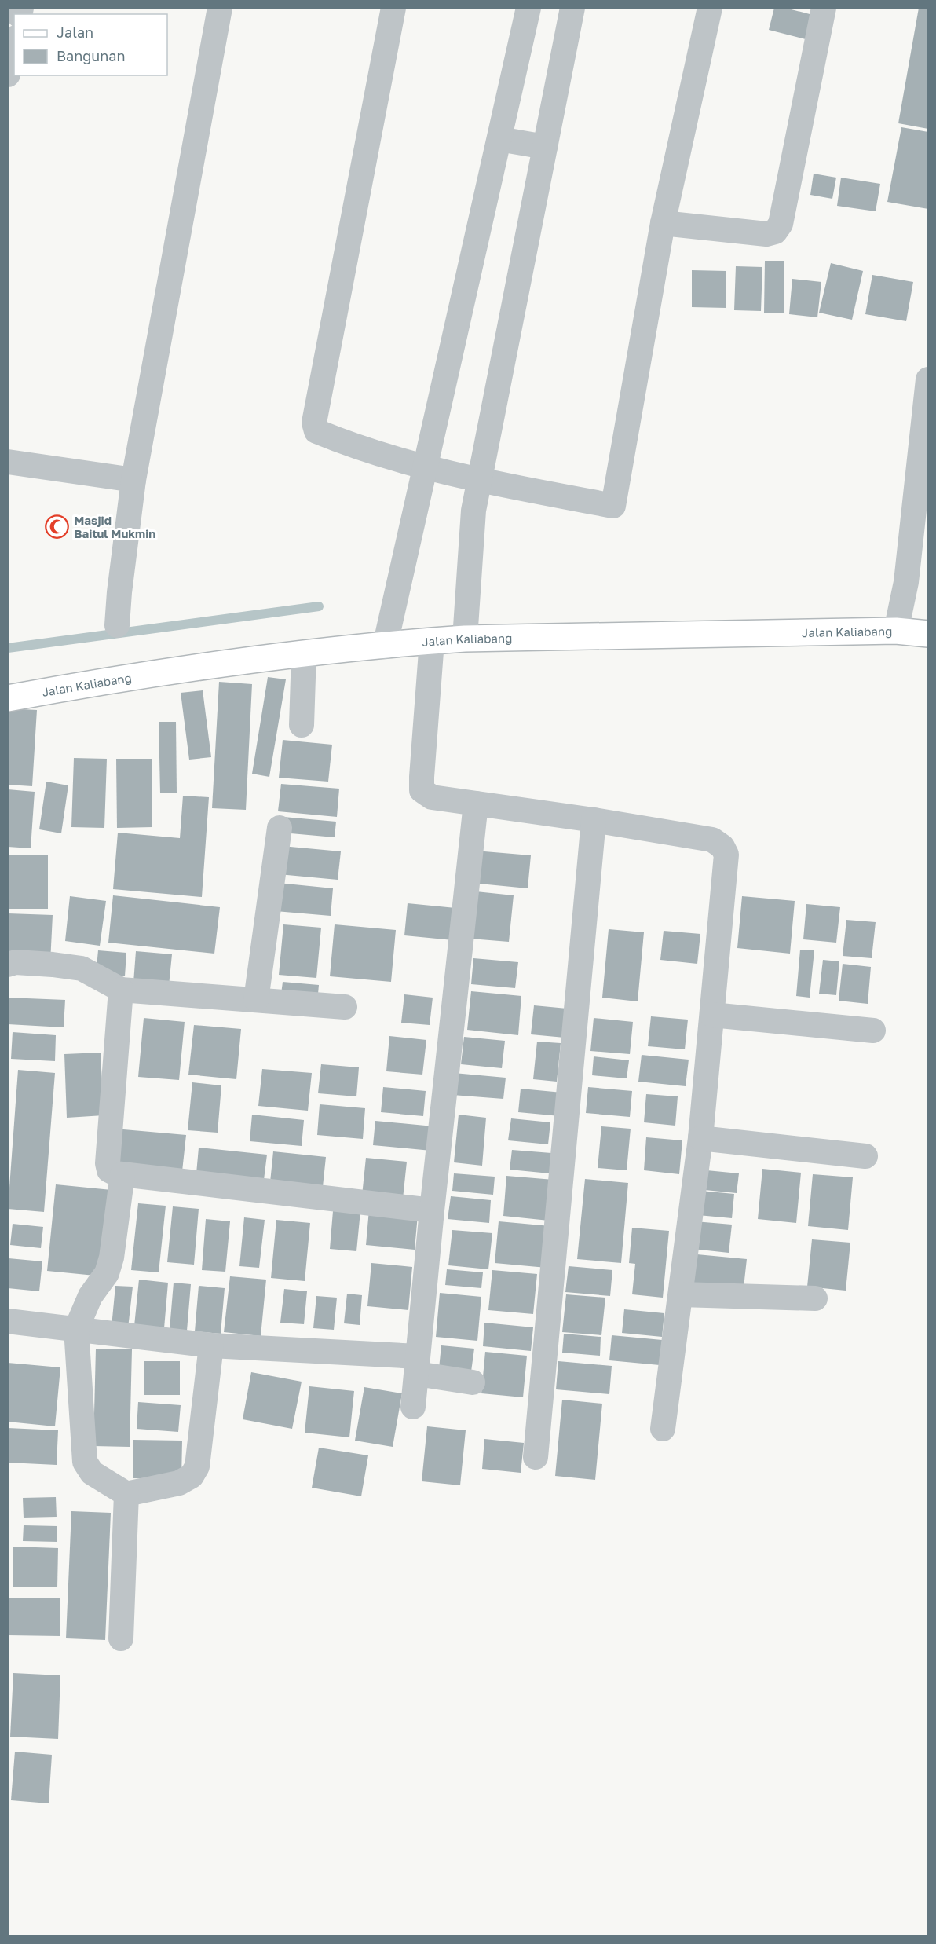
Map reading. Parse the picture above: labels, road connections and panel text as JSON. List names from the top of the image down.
{
  "streets": {
    "main road": ["Jalan Kaliabang"]
  },
  "places": {
    "mosque": ["Masjid Baitul Mukmin"]
  },
  "legend": ["Jalan", "Bangunan"]
}
